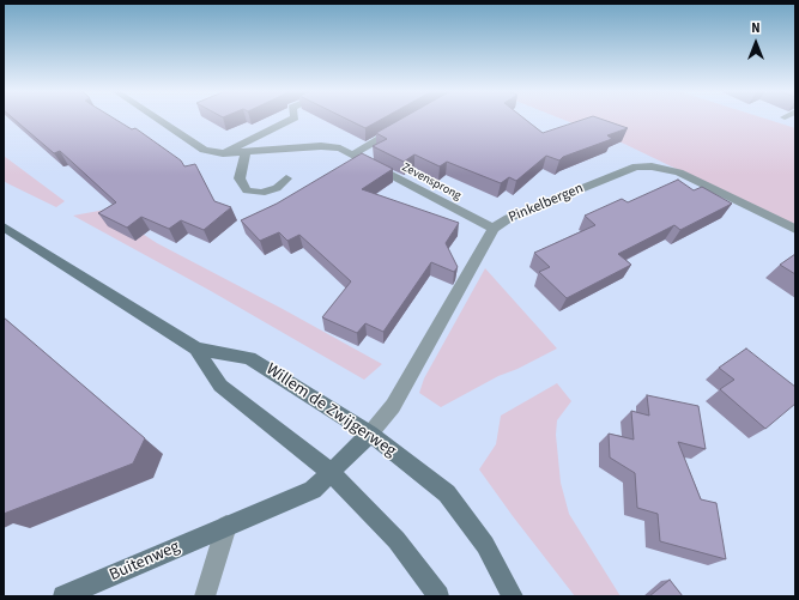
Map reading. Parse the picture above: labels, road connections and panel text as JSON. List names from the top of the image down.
{
  "streets": {
    "main road": ["Willem de Zwijgerweg", "Buitenweg"],
    "street": ["Zevensprong", "Pinkelbergen"]
  },
  "crossings": [
    ["Zevensprong", "Pinkelbergen"],
    ["Pinkelbergen", "Willem de Zwijgerweg"],
    ["Pinkelbergen", "Buitenweg"],
    ["Willem de Zwijgerweg", "Buitenweg"]
  ],
  "north": "top"
}
